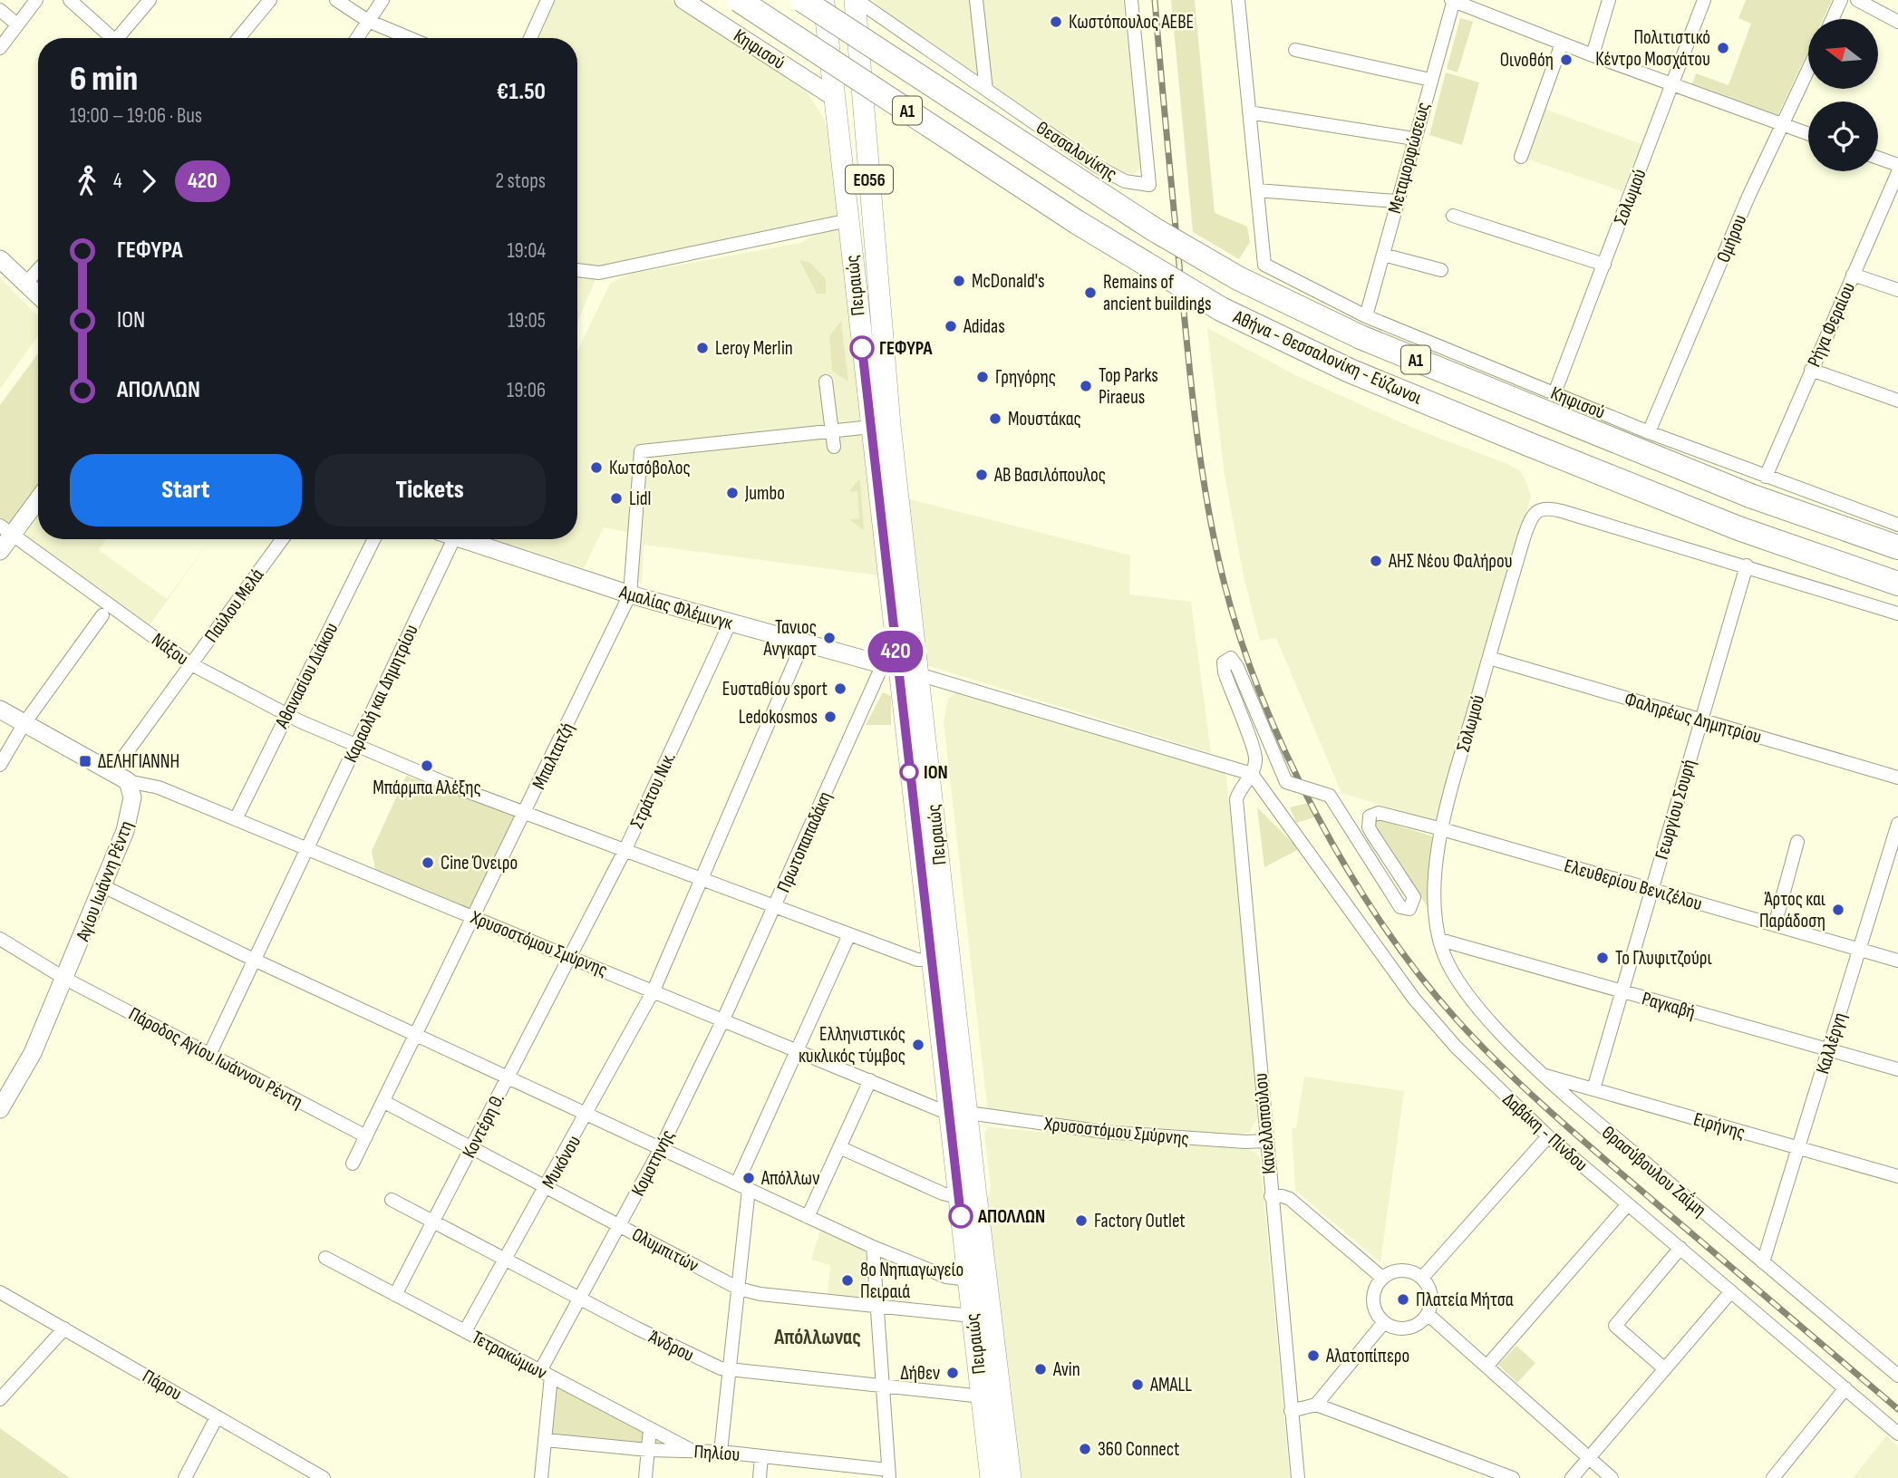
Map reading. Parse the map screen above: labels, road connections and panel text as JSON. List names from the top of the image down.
{
  "streets": {
    "highway": ["Α1", "Αθήνα - Θεσσαλονίκη - Εύζωνοι"],
    "main road": [
      "Κηφισού",
      "ΕΟ56",
      "Πειραιώς",
      "Αμαλίας Φλέμινγκ",
      "Αγίου Ιωάννη Ρέντη"
    ],
    "street": [
      "Θεσσαλονίκης",
      "Μεταμορφώσεως",
      "Σολωμού",
      "Ομήρου",
      "Ρήγα Φεραίου",
      "Παύλου Μελά",
      "Νάξου",
      "Αθανασίου Διάκου",
      "Καραολή και Δημητρίου",
      "Φαληρέως Δημητρίου",
      "Μπαλτατζή",
      "Στράτου Νικ.",
      "Γεωργίου Σουρή",
      "Πρωτοπαπαδάκη",
      "Ελευθερίου Βενιζέλου",
      "Χρυσοστόμου Σμύρνης",
      "Ραγκαβή",
      "Καλλέργη",
      "Πάροδος Αγίου Ιωάννου Ρέντη",
      "Κανελλοπούλου",
      "Κοντέρη Θ.",
      "Ειρήνης",
      "Δαβάκη - Πίνδου",
      "Μυκόνου",
      "Κομοτηνής",
      "Θρασύβουλου Ζαΐμη",
      "Ολυμπιτών",
      "Άνδρου",
      "Τετρακώμων",
      "Πάρου",
      "Πηλίου"
    ]
  },
  "crossings": [
    ["Κηφισού", "Μεταμορφώσεως"],
    ["Κηφισού", "Σολωμού"],
    ["Κηφισού", "Ομήρου"],
    ["Κηφισού", "Πειραιώς"],
    ["Κηφισού", "Ρήγα Φεραίου"],
    ["Θεσσαλονίκης", "Πειραιώς"],
    ["Σολωμού", "Φαληρέως Δημητρίου"],
    ["Σολωμού", "Γεωργίου Σουρή"],
    ["Σολωμού", "Ελευθερίου Βενιζέλου"],
    ["Σολωμού", "Ραγκαβή"],
    ["Σολωμού", "Θρασύβουλου Ζαΐμη"],
    ["Πειραιώς", "Αμαλίας Φλέμινγκ"],
    ["Πειραιώς", "Νάξου"],
    ["Πειραιώς", "Πρωτοπαπαδάκη"],
    ["Πειραιώς", "Χρυσοστόμου Σμύρνης"],
    ["Πειραιώς", "Ολυμπιτών"],
    ["Πειραιώς", "Άνδρου"],
    ["Παύλου Μελά", "Νάξου"],
    ["Παύλου Μελά", "Αγίου Ιωάννη Ρέντη"],
    ["Παύλου Μελά", "Χρυσοστόμου Σμύρνης"],
    ["Αμαλίας Φλέμινγκ", "Μπαλτατζή"],
    ["Αμαλίας Φλέμινγκ", "Στράτου Νικ."],
    ["Αμαλίας Φλέμινγκ", "Πρωτοπαπαδάκη"],
    ["Αμαλίας Φλέμινγκ", "Μυκόνου"],
    ["Νάξου", "Αθανασίου Διάκου"],
    ["Νάξου", "Καραολή και Δημητρίου"],
    ["Νάξου", "Μπαλτατζή"],
    ["Νάξου", "Στράτου Νικ."],
    ["Νάξου", "Πρωτοπαπαδάκη"],
    ["Νάξου", "Μυκόνου"],
    ["Αθανασίου Διάκου", "Χρυσοστόμου Σμύρνης"],
    ["Καραολή και Δημητρίου", "Χρυσοστόμου Σμύρνης"],
    ["Καραολή και Δημητρίου", "Πάροδος Αγίου Ιωάννου Ρέντη"],
    ["Φαληρέως Δημητρίου", "Γεωργίου Σουρή"],
    ["Μπαλτατζή", "Χρυσοστόμου Σμύρνης"],
    ["Μπαλτατζή", "Πάροδος Αγίου Ιωάννου Ρέντη"],
    ["Μπαλτατζή", "Ολυμπιτών"],
    ["Στράτου Νικ.", "Χρυσοστόμου Σμύρνης"],
    ["Στράτου Νικ.", "Κοντέρη Θ."],
    ["Γεωργίου Σουρή", "Ελευθερίου Βενιζέλου"],
    ["Γεωργίου Σουρή", "Ραγκαβή"],
    ["Γεωργίου Σουρή", "Ειρήνης"],
    ["Πρωτοπαπαδάκη", "Χρυσοστόμου Σμύρνης"],
    ["Πρωτοπαπαδάκη", "Κομοτηνής"],
    ["Αγίου Ιωάννη Ρέντη", "Χρυσοστόμου Σμύρνης"],
    ["Αγίου Ιωάννη Ρέντη", "Πάροδος Αγίου Ιωάννου Ρέντη"],
    ["Ελευθερίου Βενιζέλου", "Καλλέργη"],
    ["Ελευθερίου Βενιζέλου", "Κανελλοπούλου"],
    ["Ελευθερίου Βενιζέλου", "Δαβάκη - Πίνδου"],
    ["Χρυσοστόμου Σμύρνης", "Κανελλοπούλου"],
    ["Χρυσοστόμου Σμύρνης", "Κοντέρη Θ."],
    ["Χρυσοστόμου Σμύρνης", "Μυκόνου"],
    ["Χρυσοστόμου Σμύρνης", "Κομοτηνής"],
    ["Ραγκαβή", "Καλλέργη"],
    ["Ραγκαβή", "Θρασύβουλου Ζαΐμη"],
    ["Καλλέργη", "Ειρήνης"],
    ["Καλλέργη", "Θρασύβουλου Ζαΐμη"],
    ["Κανελλοπούλου", "Δαβάκη - Πίνδου"],
    ["Κοντέρη Θ.", "Ολυμπιτών"],
    ["Κοντέρη Θ.", "Άνδρου"],
    ["Κοντέρη Θ.", "Τετρακώμων"],
    ["Ειρήνης", "Θρασύβουλου Ζαΐμη"],
    ["Μυκόνου", "Ολυμπιτών"],
    ["Μυκόνου", "Άνδρου"],
    ["Μυκόνου", "Τετρακώμων"],
    ["Κομοτηνής", "Ολυμπιτών"],
    ["Κομοτηνής", "Άνδρου"],
    ["Κομοτηνής", "Τετρακώμων"],
    ["Κομοτηνής", "Πηλίου"],
    ["Τετρακώμων", "Πηλίου"]
  ],
  "districts": ["Απόλλωνας"],
  "places": {
    "other": [
      "Κωστόπουλος ΑΕΒΕ",
      "Πολιτιστικό Κέντρο Μοσχάτου",
      "Οινοθόη",
      "McDonald's",
      "Remains of ancient buildings",
      "Adidas",
      "Leroy Merlin",
      "ΓΕΦΥΡΑ",
      "Γρηγόρης",
      "Top Parks Piraeus",
      "Μουστάκας",
      "Κωτσόβολος",
      "ΑΒ Βασιλόπουλος",
      "Jumbo",
      "Lidl",
      "ΑΗΣ Νέου Φαλήρου",
      "Τανιος Ανγκαρτ",
      "Ευσταθίου sport",
      "Ledokosmos",
      "Μπάρμπα Αλέξης",
      "ΙΟΝ",
      "Cine Όνειρο",
      "Άρτος και Παράδοση",
      "Το Γλυφιτζούρι",
      "Ελληνιστικός κυκλικός τύμβος",
      "Απόλλων",
      "ΑΠΟΛΛΩΝ",
      "Factory Outlet",
      "8ο Νηπιαγωγείο Πειραιά",
      "Πλατεία Μήτσα",
      "Αλατοπίπερο",
      "Avin",
      "Δήθεν",
      "AMALL",
      "360 Connect"
    ],
    "transit": ["ΔΕΛΗΓΙΑΝΝΗ"]
  },
  "lines": ["bus line 420"],
  "north": "left",
  "page": {
    "on_map": "420",
    "heading": ["6 min", "19:00 – 19:06 · Bus", "€1.50"],
    "legs": ["4", "420", "2 stops"],
    "list": [
      {
        "name": "ΓΕΦΥΡΑ",
        "value": "19:04"
      },
      {
        "name": "ΙΟΝ",
        "value": "19:05"
      },
      {
        "name": "ΑΠΟΛΛΩΝ",
        "value": "19:06"
      }
    ],
    "buttons": ["Start", "Tickets"]
  }
}
